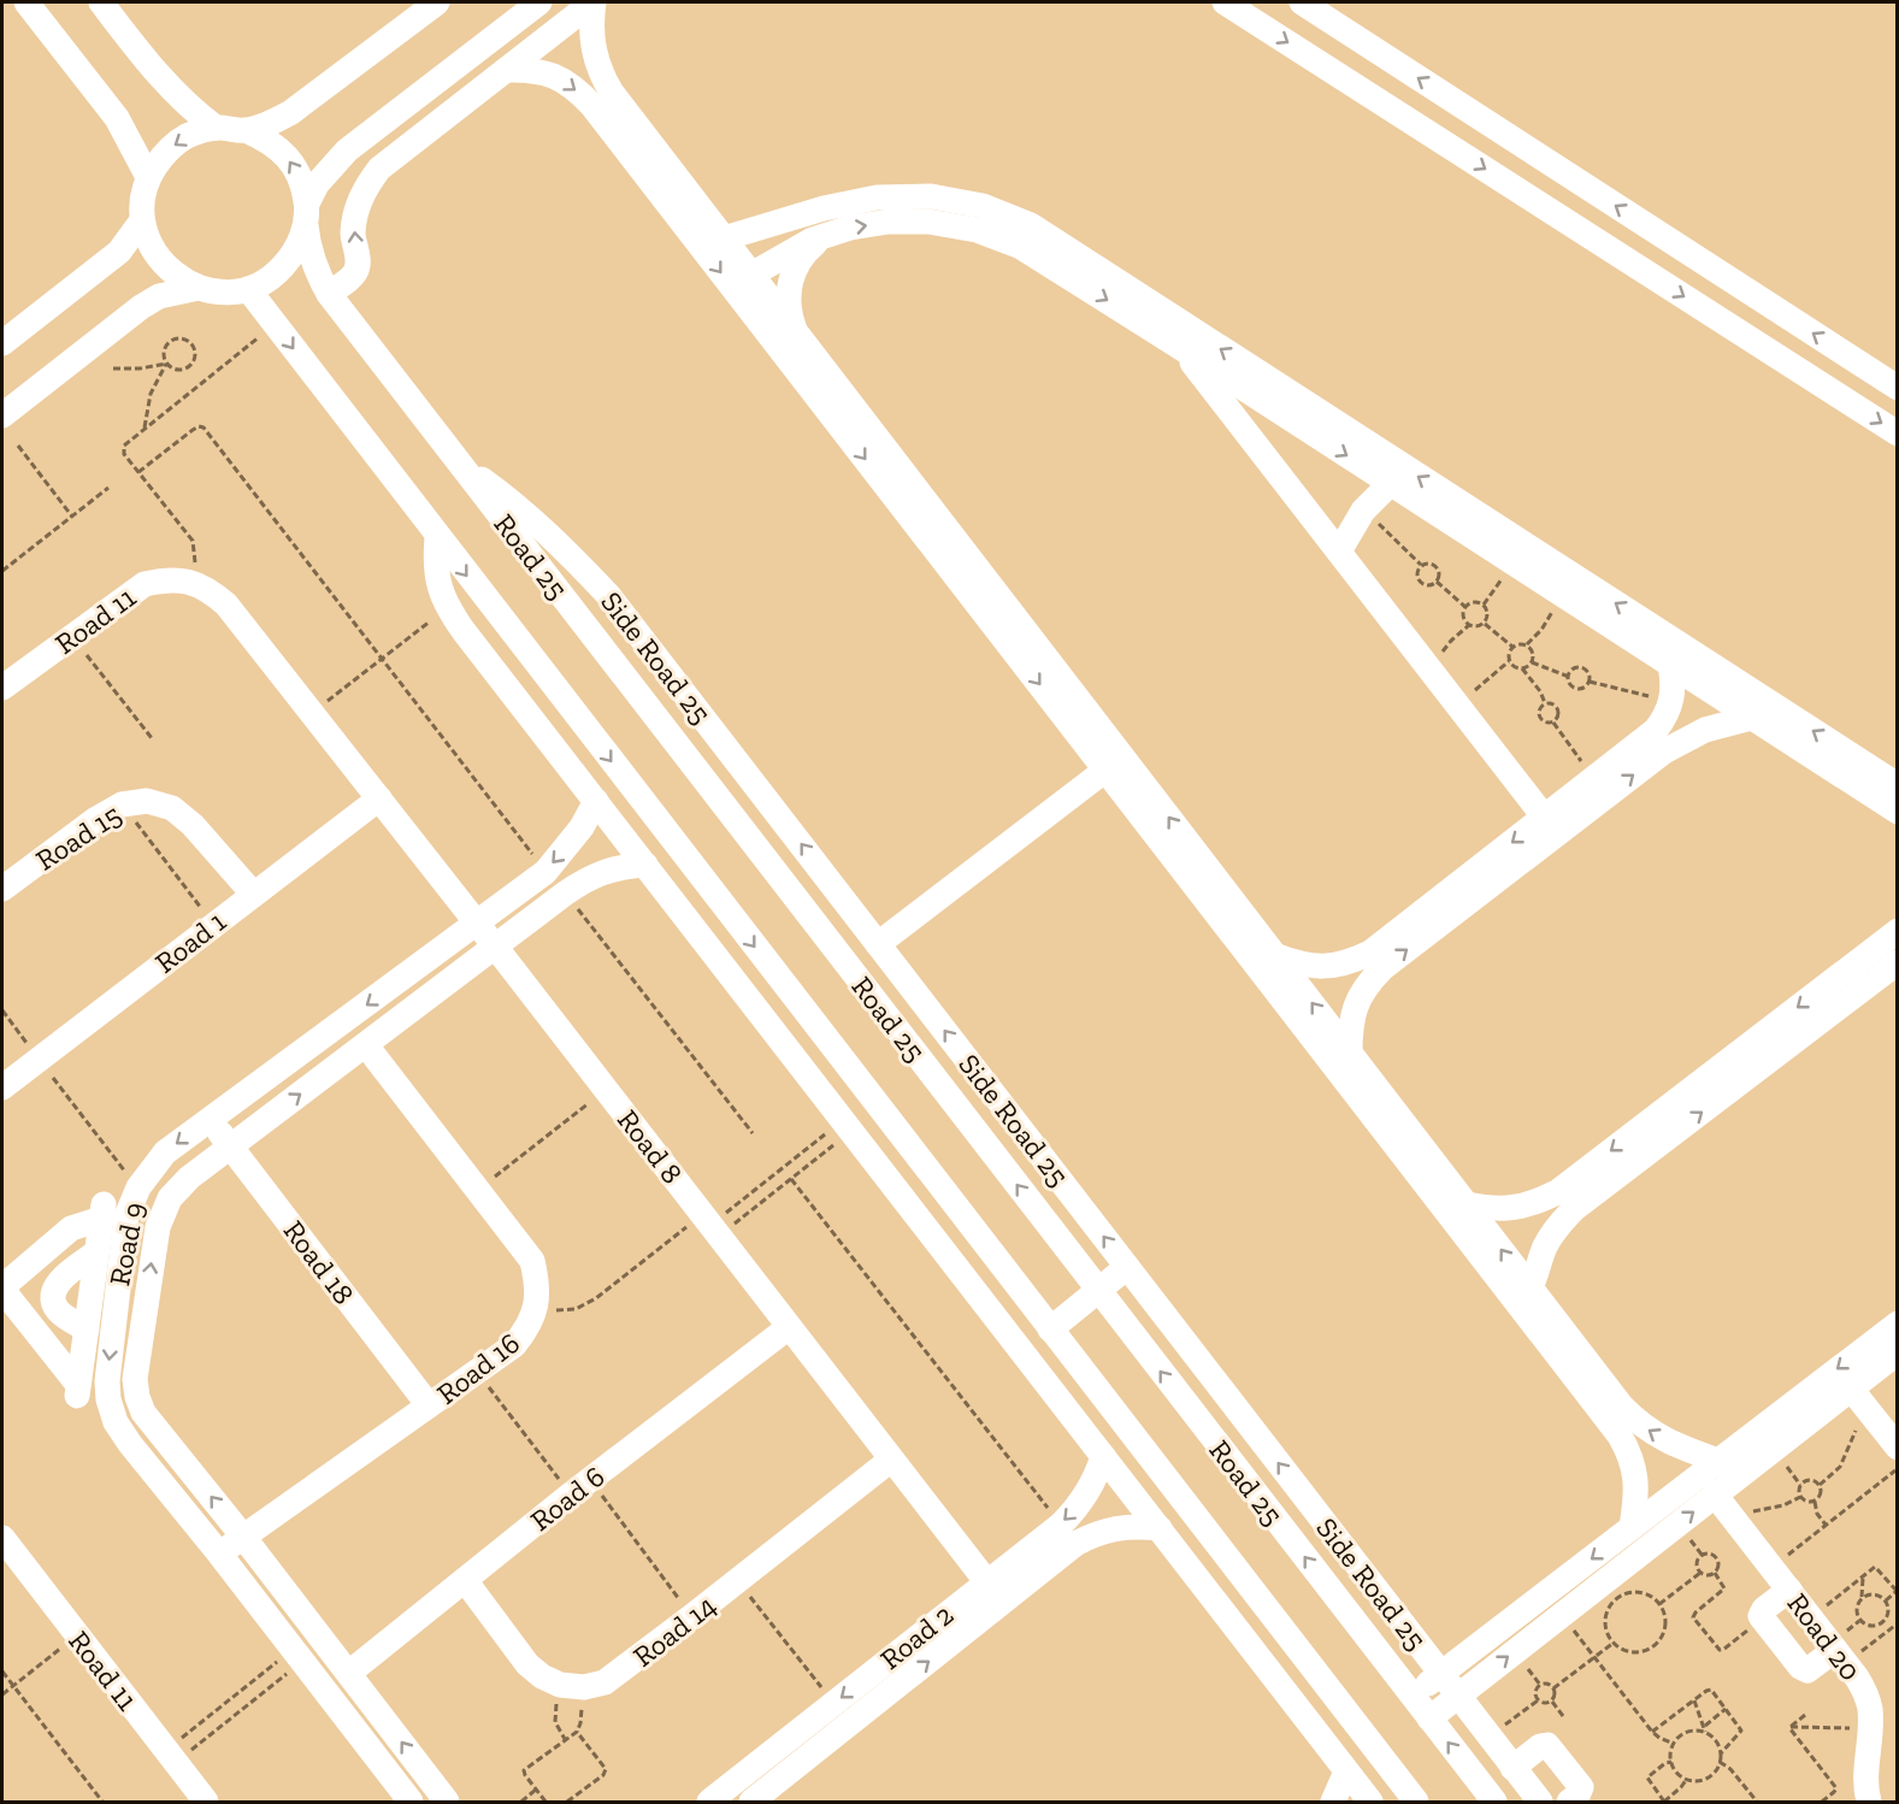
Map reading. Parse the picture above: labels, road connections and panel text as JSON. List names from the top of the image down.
{
  "streets": {
    "street": [
      "Road 25",
      "Road 11",
      "Side Road 25",
      "Road 15",
      "Road 1",
      "Road 8",
      "Road 9",
      "Road 18",
      "Road 16",
      "Road 6",
      "Road 14",
      "Road 2",
      "Road 20"
    ]
  },
  "crossings": [
    ["Road 25", "Side Road 25"],
    ["Road 15", "Road 1"],
    ["Road 1", "Road 8"],
    ["Road 8", "Road 9"],
    ["Road 8", "Road 6"],
    ["Road 8", "Road 14"],
    ["Road 8", "Road 2"],
    ["Road 9", "Road 18"],
    ["Road 9", "Road 16"],
    ["Road 9", "Road 6"],
    ["Road 18", "Road 16"]
  ]
}
